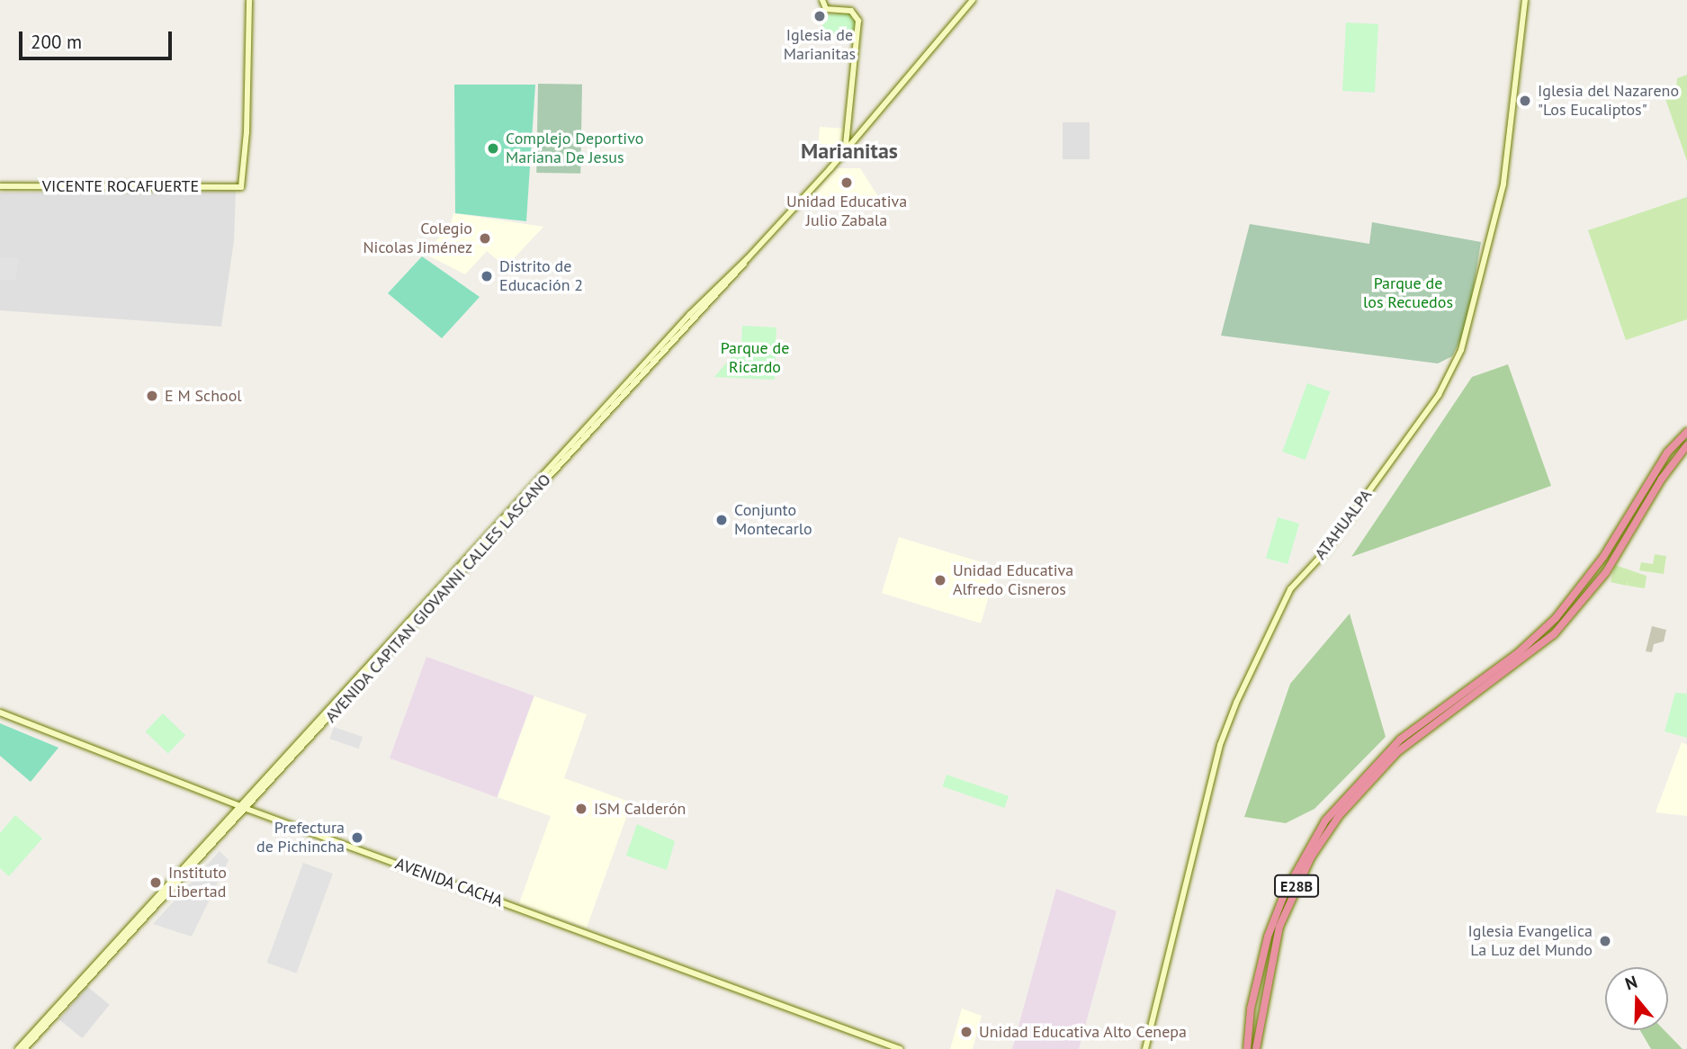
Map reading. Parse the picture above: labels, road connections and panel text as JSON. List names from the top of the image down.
{
  "streets": {
    "highway": ["E28B"],
    "street": [
      "VICENTE ROCAFUERTE",
      "ATAHUALPA",
      "AVENIDA CAPITAN GIOVANNI CALLES LASCANO",
      "AVENIDA CACHA"
    ]
  },
  "crossings": [
    ["AVENIDA CAPITAN GIOVANNI CALLES LASCANO", "AVENIDA CACHA"]
  ],
  "districts": ["Marianitas"],
  "parks": ["Parque de los Recuedos", "Parque de Ricardo"],
  "places": [
    "Iglesia de Marianitas",
    "Iglesia del Nazareno \"Los Eucaliptos\"",
    "Complejo Deportivo Mariana De Jesus",
    "Unidad Educativa Julio Zabala",
    "Colegio Nicolas Jiménez",
    "Distrito de Educación 2",
    "E M School",
    "Conjunto Montecarlo",
    "Unidad Educativa Alfredo Cisneros",
    "ISM Calderón",
    "Prefectura de Pichincha",
    "Instituto Libertad",
    "Iglesia Evangelica La Luz del Mundo",
    "Unidad Educativa Alto Cenepa"
  ],
  "scale_bar": "200 m",
  "north": "top"
}
